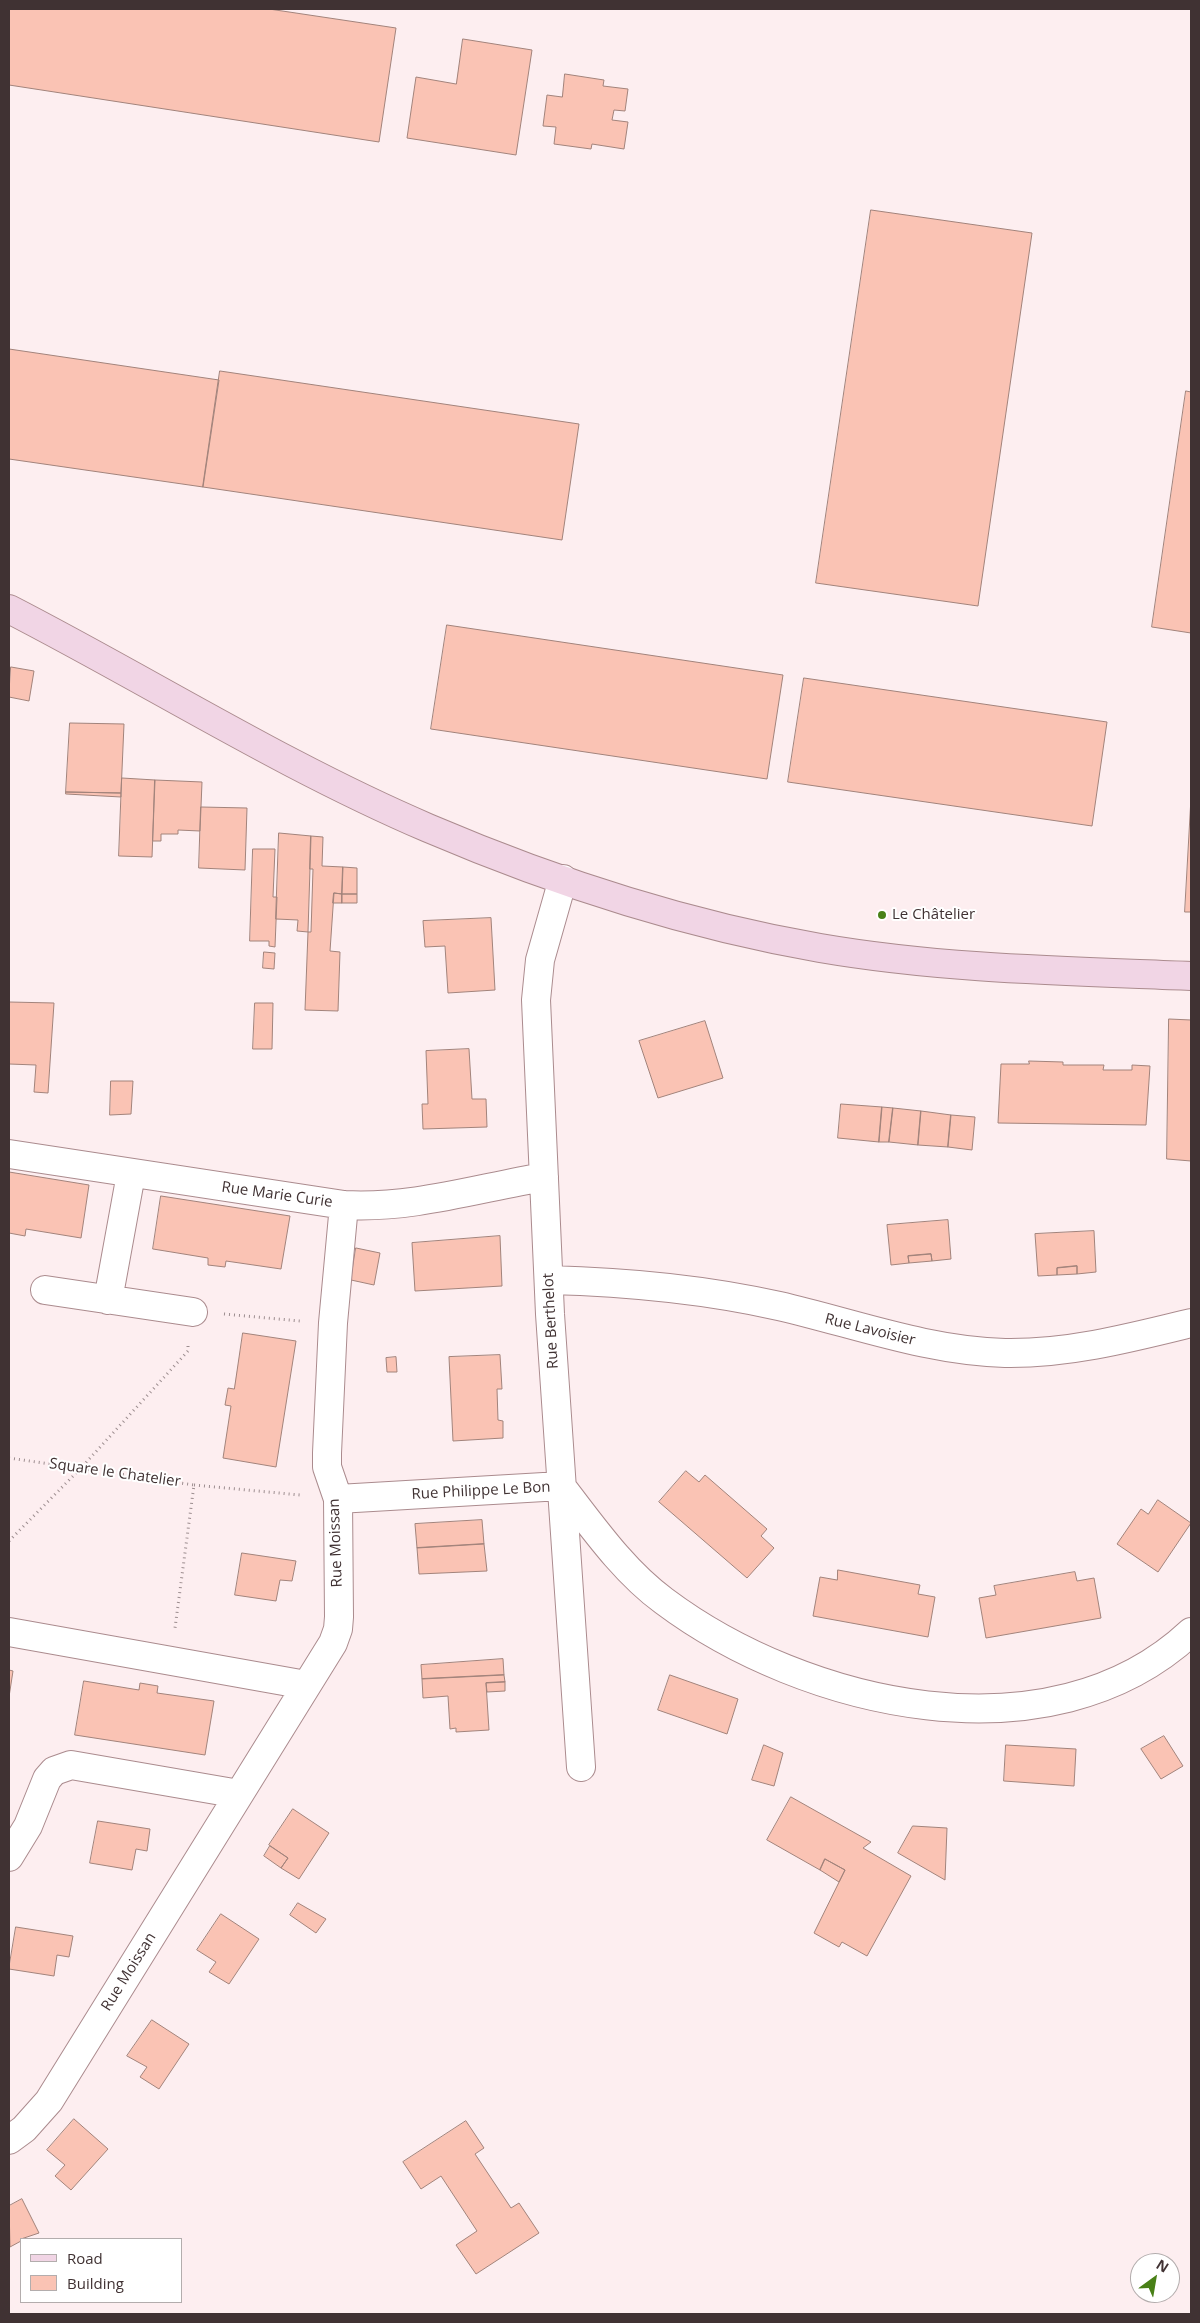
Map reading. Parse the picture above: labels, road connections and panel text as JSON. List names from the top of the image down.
{
  "streets": {
    "street": [
      "Rue Marie Curie",
      "Rue Berthelot",
      "Rue Lavoisier",
      "Rue Philippe Le Bon",
      "Rue Moissan"
    ],
    "path": ["Square le Chatelier"]
  },
  "crossings": [
    ["Rue Marie Curie", "Rue Berthelot"],
    ["Rue Marie Curie", "Rue Moissan"],
    ["Rue Berthelot", "Rue Lavoisier"],
    ["Rue Berthelot", "Rue Philippe Le Bon"],
    ["Rue Philippe Le Bon", "Rue Moissan"]
  ],
  "places": ["Le Châtelier"],
  "legend": ["Road", "Building"],
  "north": "top right"
}
